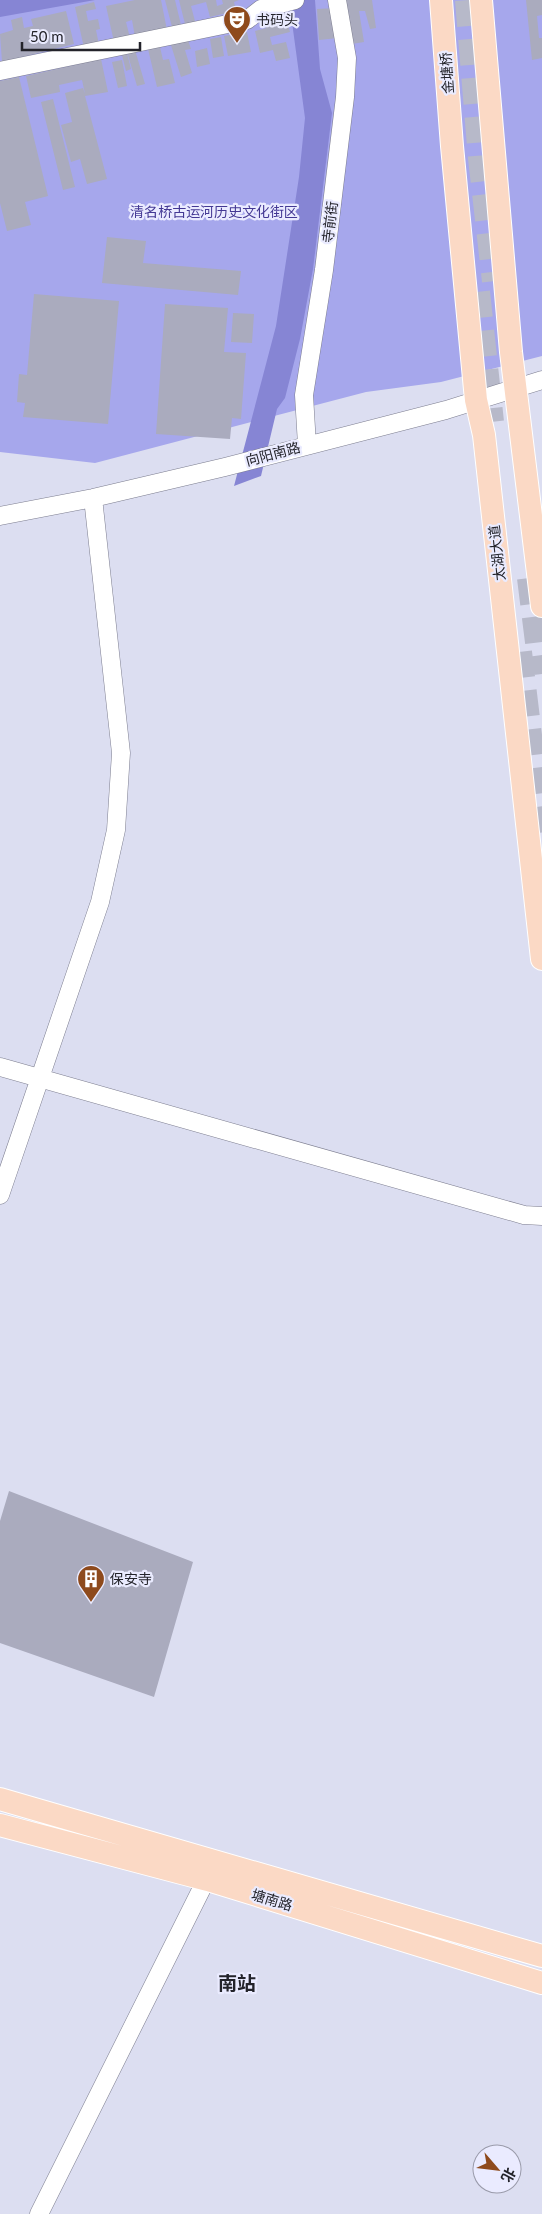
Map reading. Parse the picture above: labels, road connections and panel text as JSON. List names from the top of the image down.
{
  "streets": {
    "main road": ["金塘桥", "太湖大道", "塘南路"],
    "street": ["寺前街", "向阳南路"]
  },
  "crossings": [
    ["金塘桥", "太湖大道"],
    ["寺前街", "向阳南路"],
    ["向阳南路", "太湖大道"]
  ],
  "districts": ["南站"],
  "parks": ["清名桥古运河历史文化街区"],
  "places": {
    "theatre": ["书码头"],
    "building": ["保安寺"]
  },
  "scale_bar": "50 m",
  "north": "bottom right"
}
